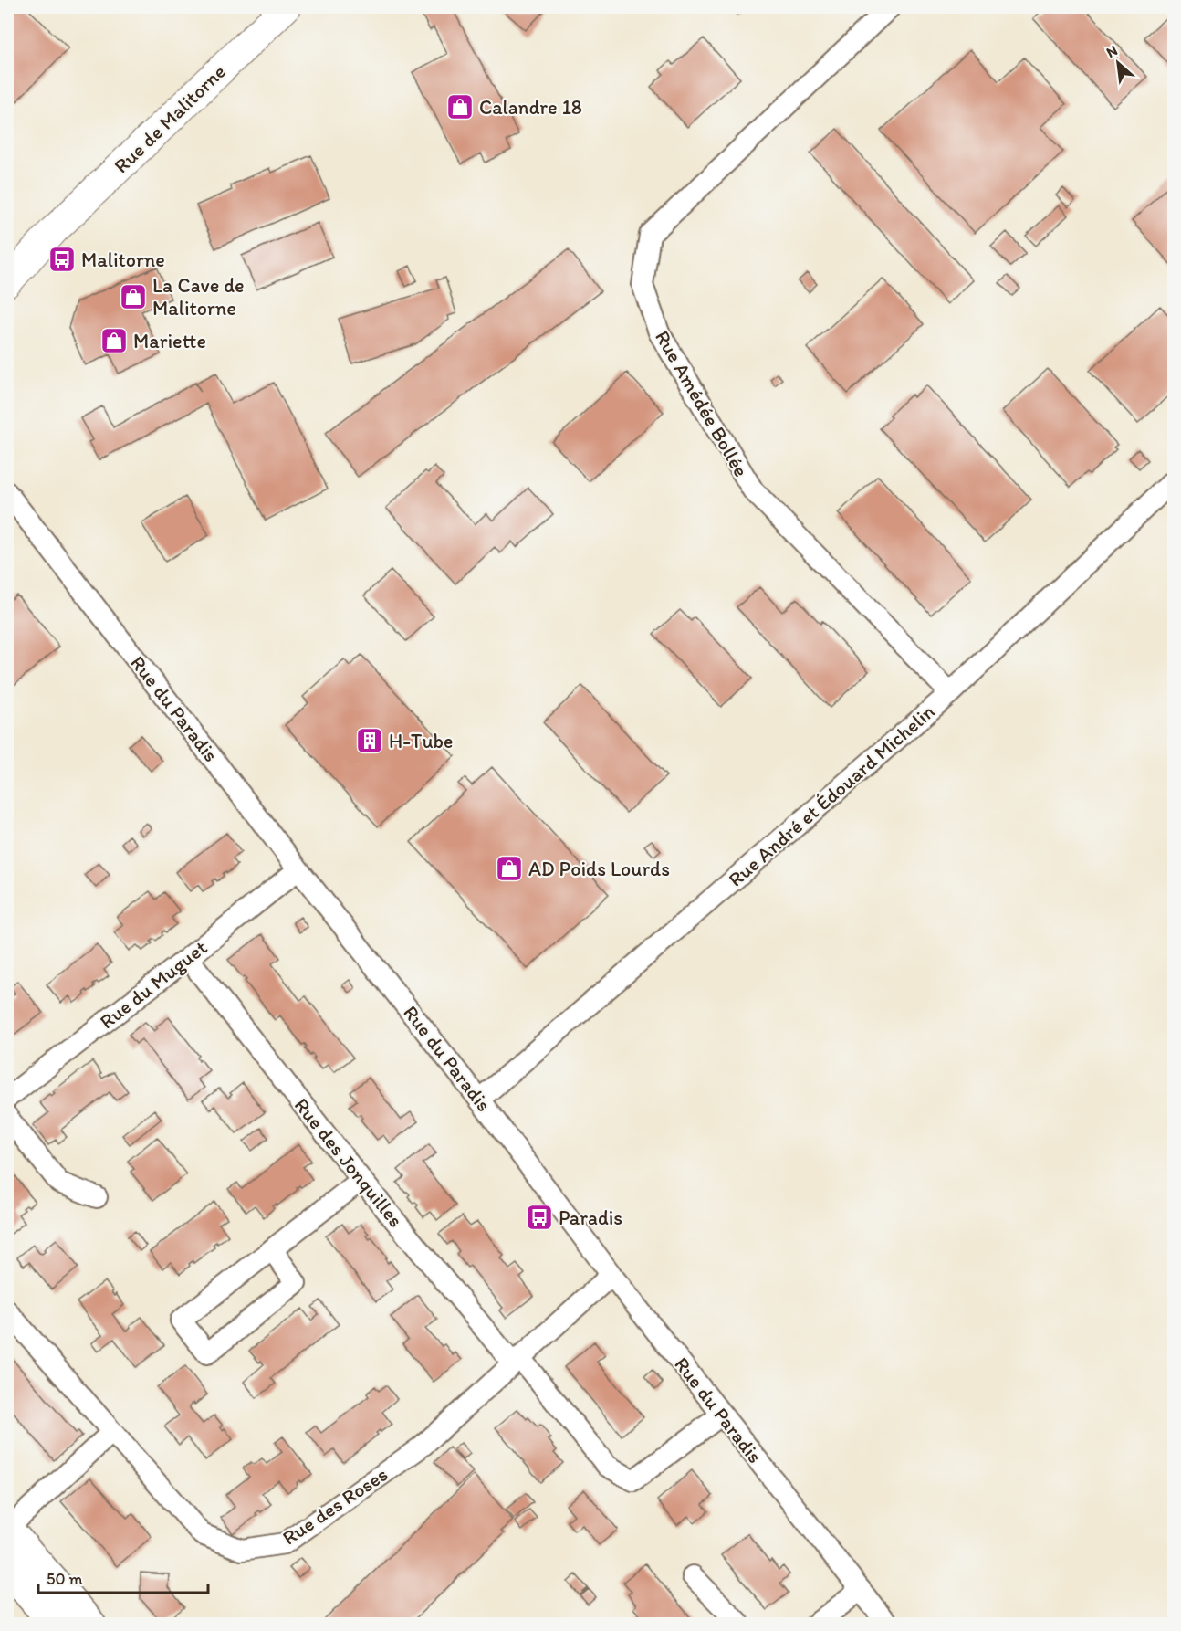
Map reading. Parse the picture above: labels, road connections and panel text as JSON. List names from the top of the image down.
{
  "streets": {
    "main road": ["Rue de Malitorne"],
    "street": [
      "Rue Amédée Bollée",
      "Rue du Paradis",
      "Rue André et Édouard Michelin",
      "Rue du Muguet",
      "Rue des Jonquilles",
      "Rue des Roses"
    ]
  },
  "crossings": [
    ["Rue Amédée Bollée", "Rue André et Édouard Michelin"],
    ["Rue du Paradis", "Rue André et Édouard Michelin"],
    ["Rue du Paradis", "Rue du Muguet"],
    ["Rue du Paradis", "Rue des Jonquilles"],
    ["Rue du Paradis", "Rue des Roses"],
    ["Rue du Muguet", "Rue des Jonquilles"],
    ["Rue des Jonquilles", "Rue des Roses"]
  ],
  "places": {
    "shop": [
      "Calandre 18",
      "La Cave de Malitorne",
      "Mariette",
      "AD Poids Lourds"
    ],
    "bus stop": ["Malitorne", "Paradis"],
    "building": ["H-Tube"]
  },
  "scale_bar": "50 m",
  "north": "top left"
}
